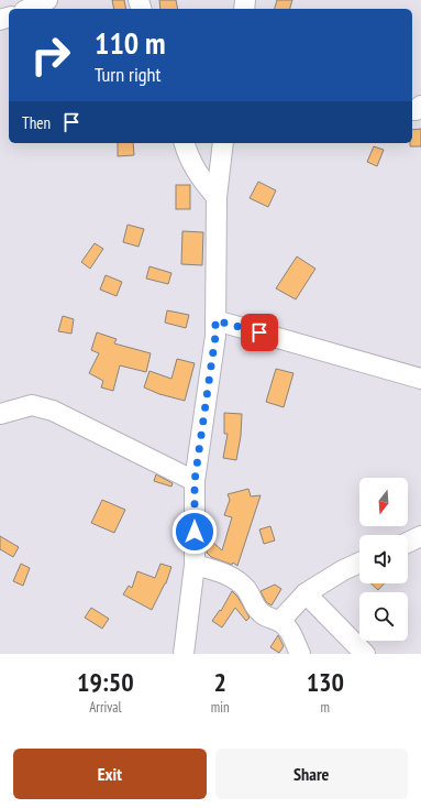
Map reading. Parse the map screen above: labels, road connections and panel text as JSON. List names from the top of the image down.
{
  "north": "bottom",
  "page": {
    "turn": ["110 m", "Turn right"],
    "then": "Then",
    "eta": [
      "19:50",
      "Arrival",
      "2",
      "min",
      "130",
      "m"
    ],
    "buttons": ["Exit", "Share"]
  }
}
